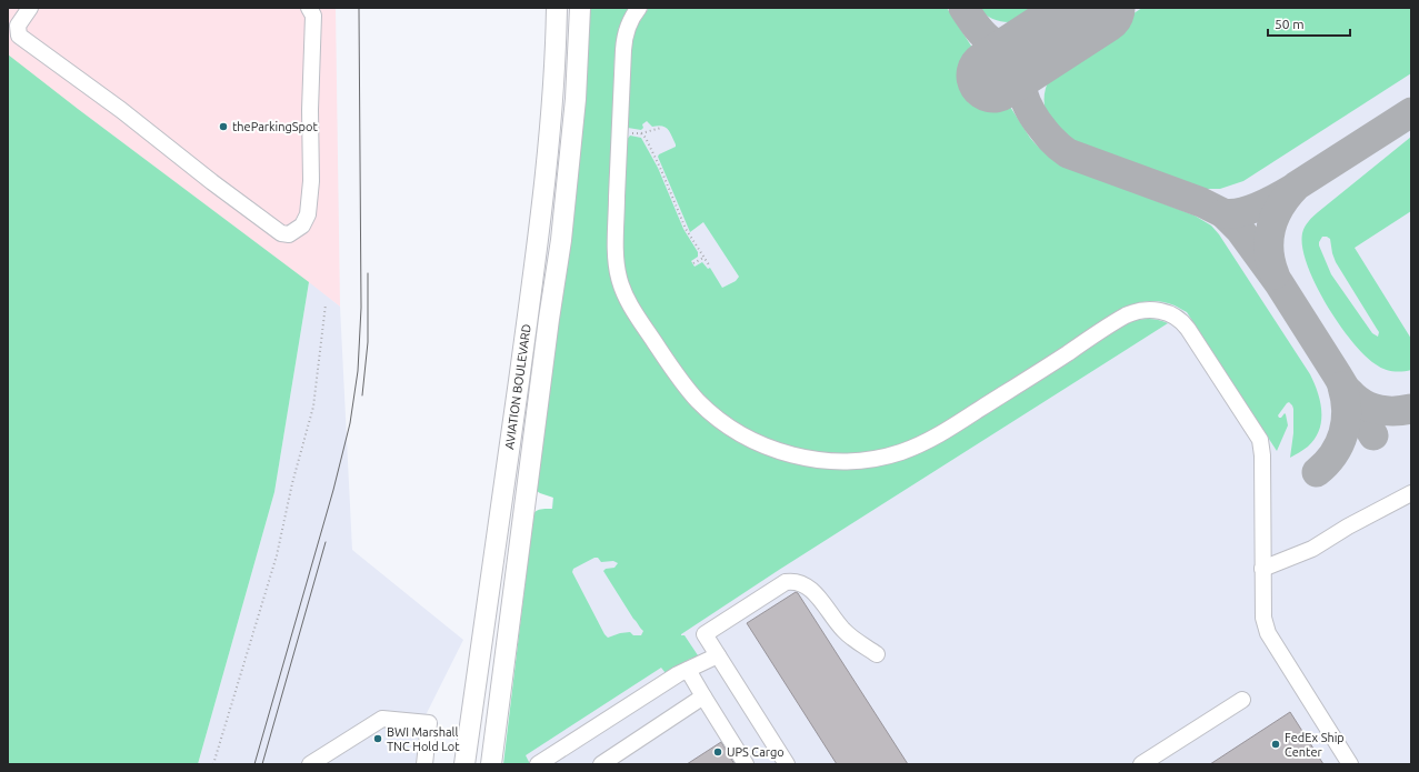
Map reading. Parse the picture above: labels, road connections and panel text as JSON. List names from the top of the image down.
{
  "streets": {
    "main road": ["AVIATION BOULEVARD"]
  },
  "places": [
    "theParkingSpot",
    "BWI Marshall TNC Hold Lot",
    "FedEx Ship Center",
    "UPS Cargo"
  ],
  "scale_bar": "50 m"
}
